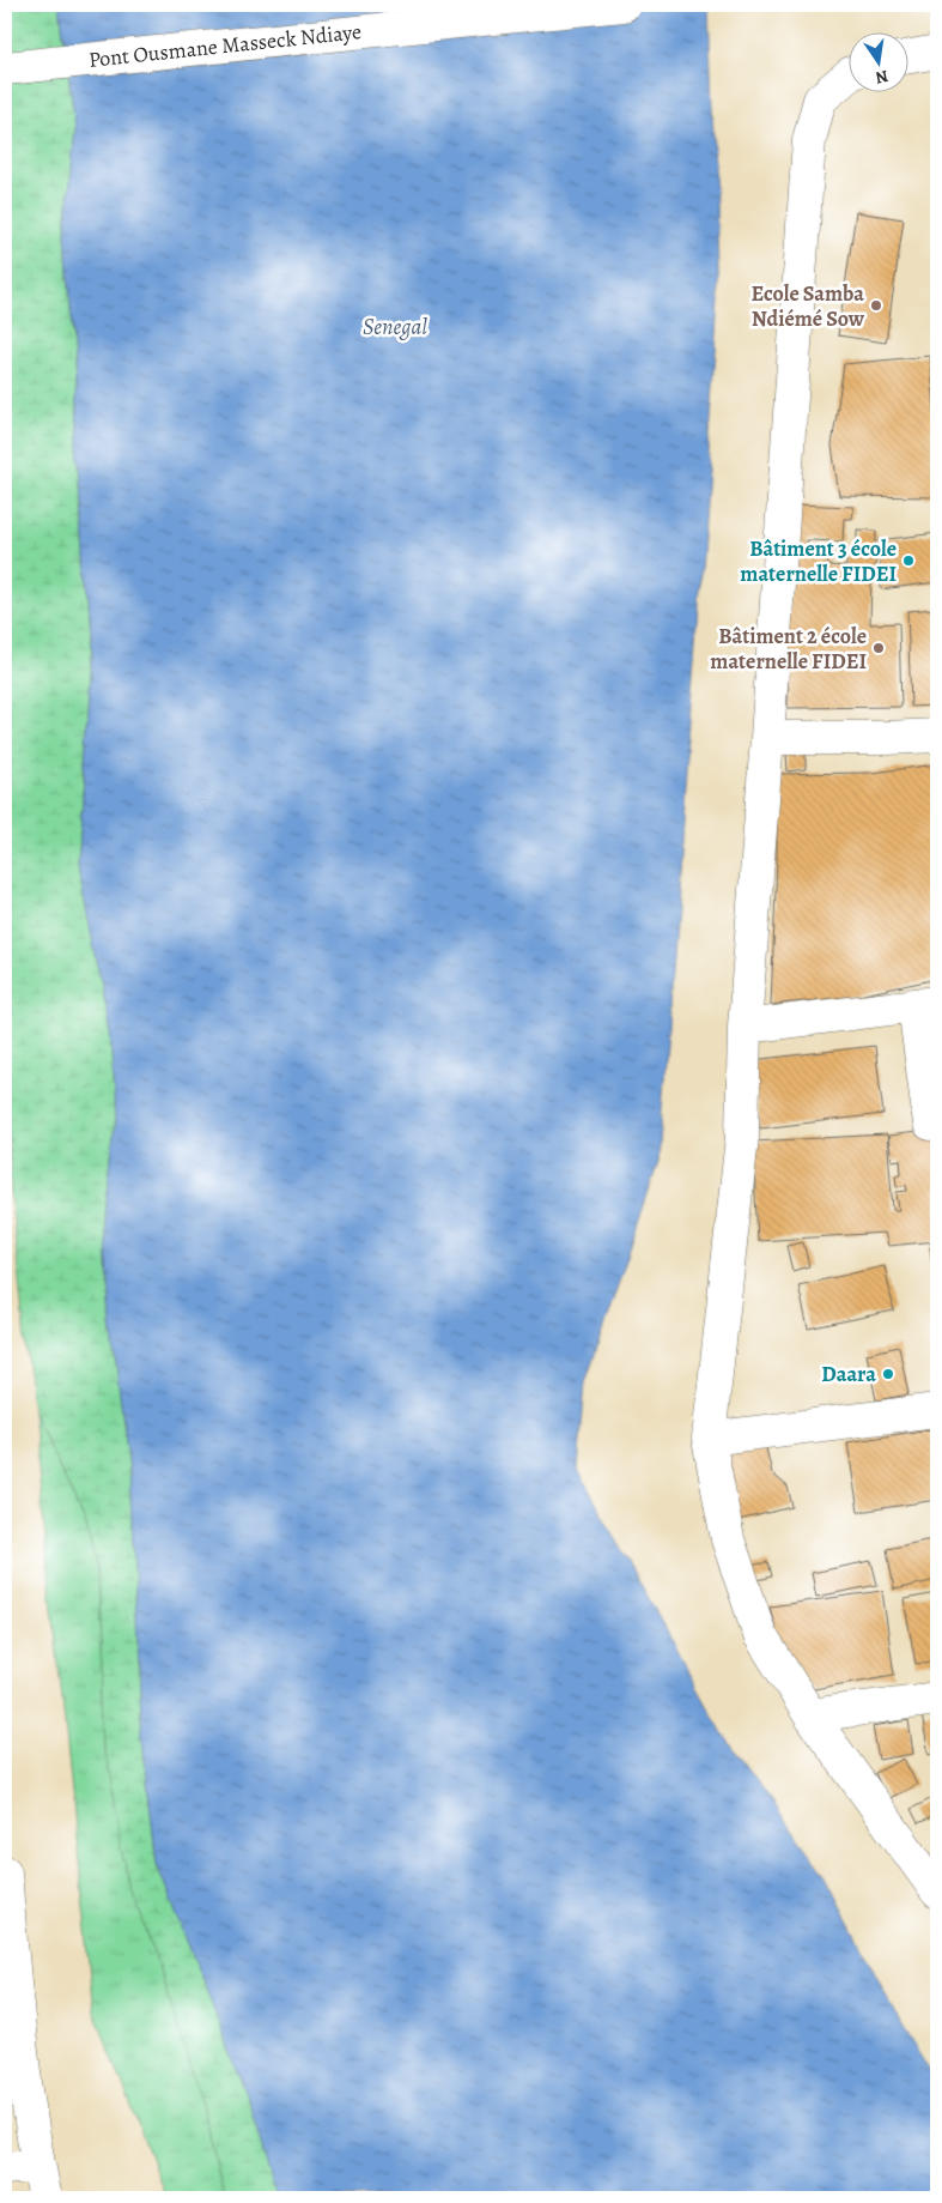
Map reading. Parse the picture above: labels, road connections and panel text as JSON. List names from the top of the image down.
{
  "streets": {
    "street": ["Pont Ousmane Masseck Ndiaye"]
  },
  "water": ["Senegal"],
  "places": [
    "Ecole Samba Ndiémé Sow",
    "Bâtiment 3 école maternelle FIDEI",
    "Bâtiment 2 école maternelle FIDEI",
    "Daara"
  ],
  "north": "bottom"
}
